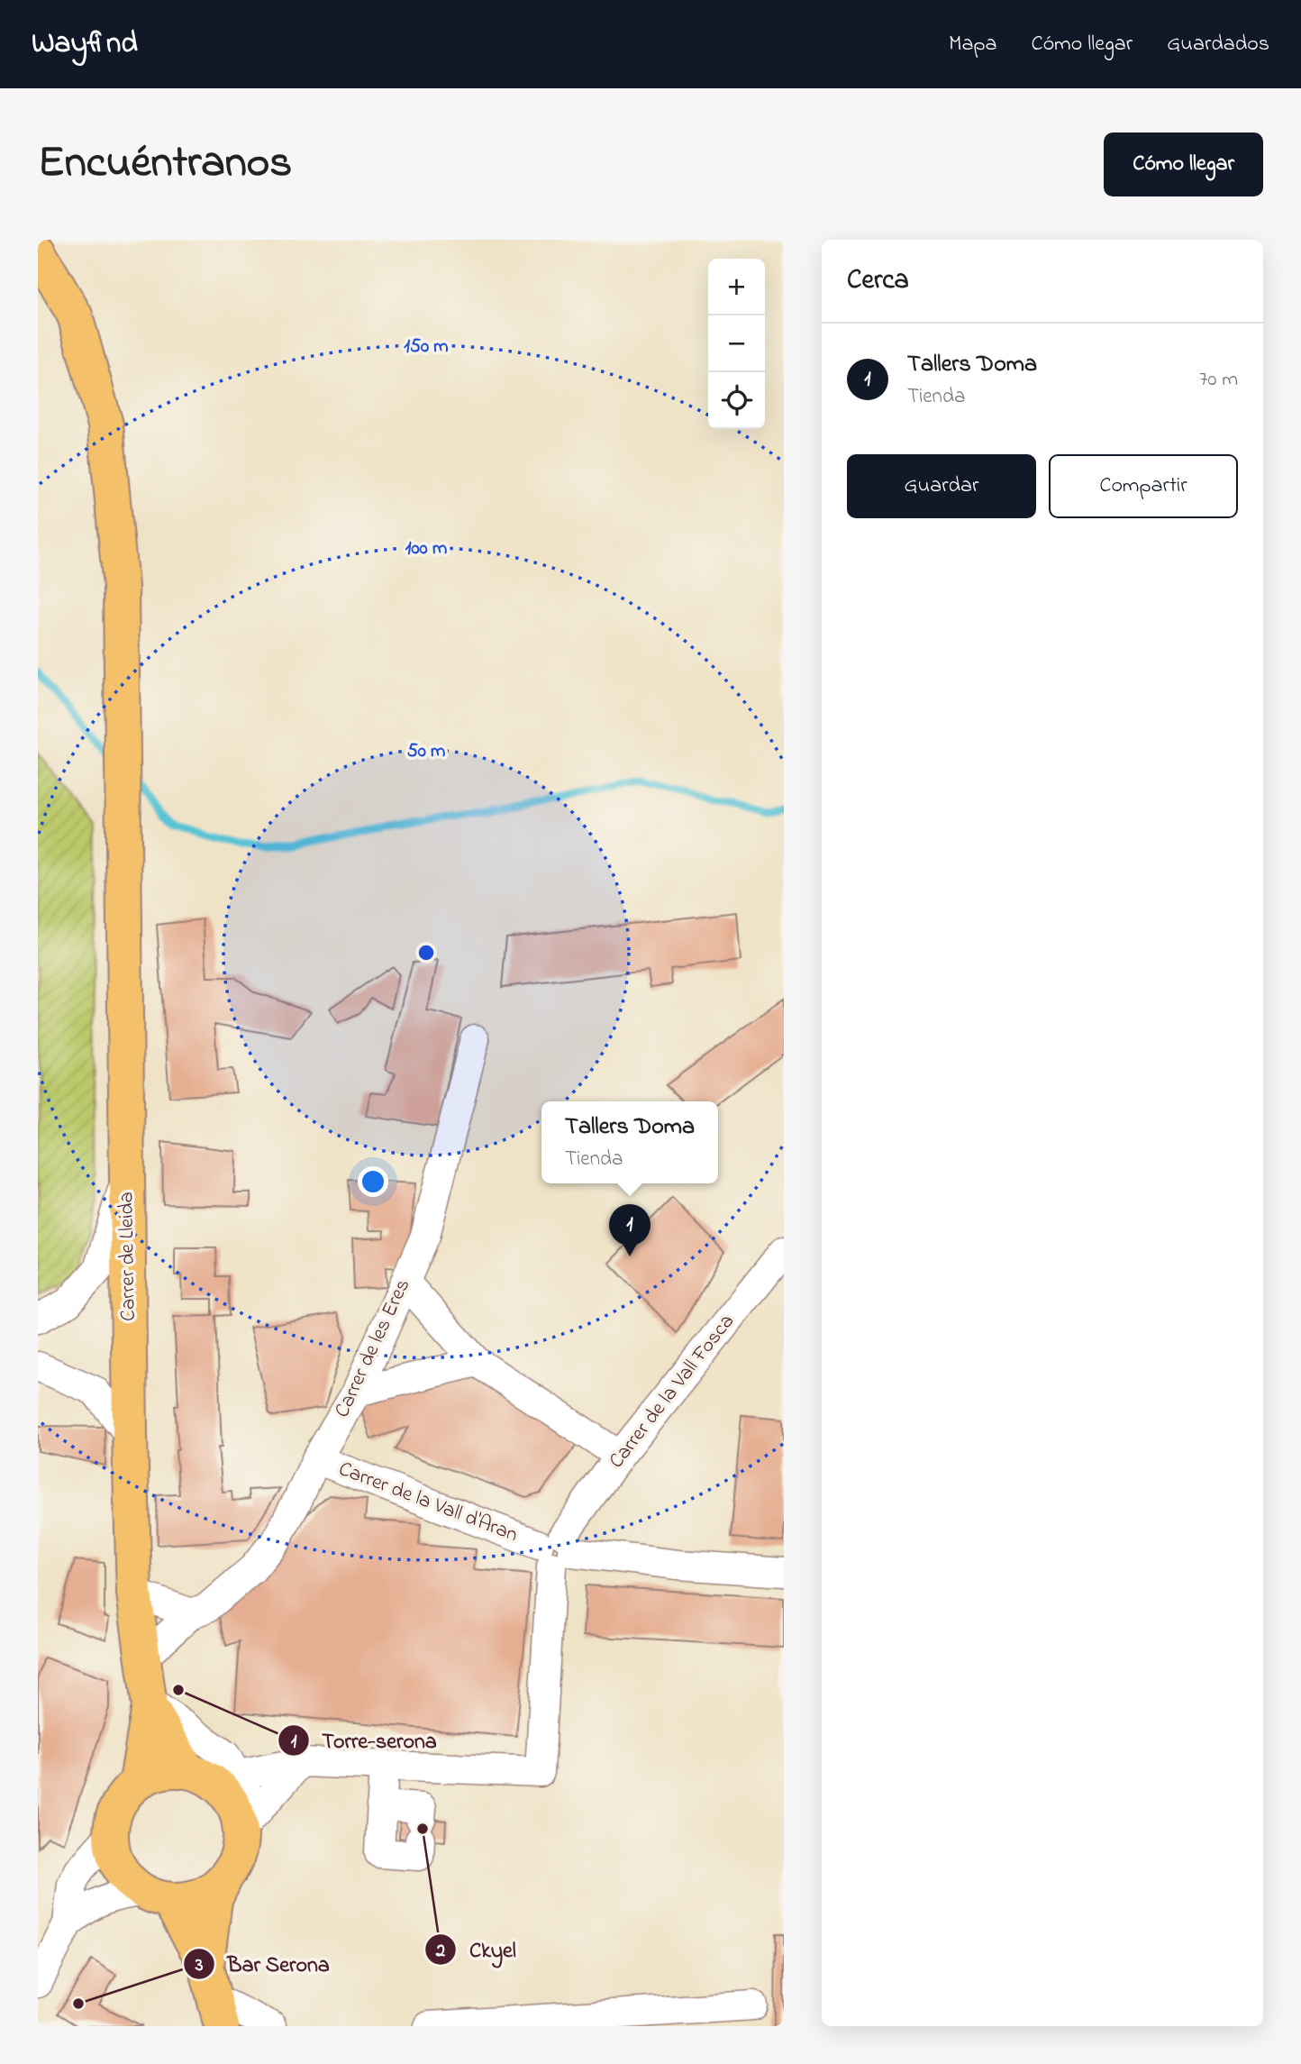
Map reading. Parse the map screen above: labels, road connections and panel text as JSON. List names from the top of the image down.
{
  "streets": {
    "main road": ["Carrer de Lleida"],
    "street": ["Carrer de les Eres", "Carrer de la Vall Fosca", "Carrer de la Vall d'Aran"]
  },
  "crossings": [
    ["Carrer de Lleida", "Carrer de les Eres"],
    ["Carrer de les Eres", "Carrer de la Vall d'Aran"],
    ["Carrer de la Vall Fosca", "Carrer de la Vall d'Aran"]
  ],
  "places": ["Torre-serona", "Ckyel", "Bar Serona"],
  "page": {
    "header": "Wayfind",
    "nav": ["Mapa", "Cómo llegar", "Guardados"],
    "title": "Encuéntranos",
    "buttons": [
      "Cómo llegar",
      ["Guardar", "Compartir"]
    ],
    "heading": "Cerca",
    "map_buttons": ["+", "−"],
    "list": [
      {
        "mark": "1",
        "name": "Tallers Doma",
        "note": "Tienda",
        "value": "70 m"
      }
    ],
    "popup": ["Tallers Doma", "Tienda"],
    "pins": "1"
  },
  "rings": ["150 m", "100 m", "50 m"]
}
